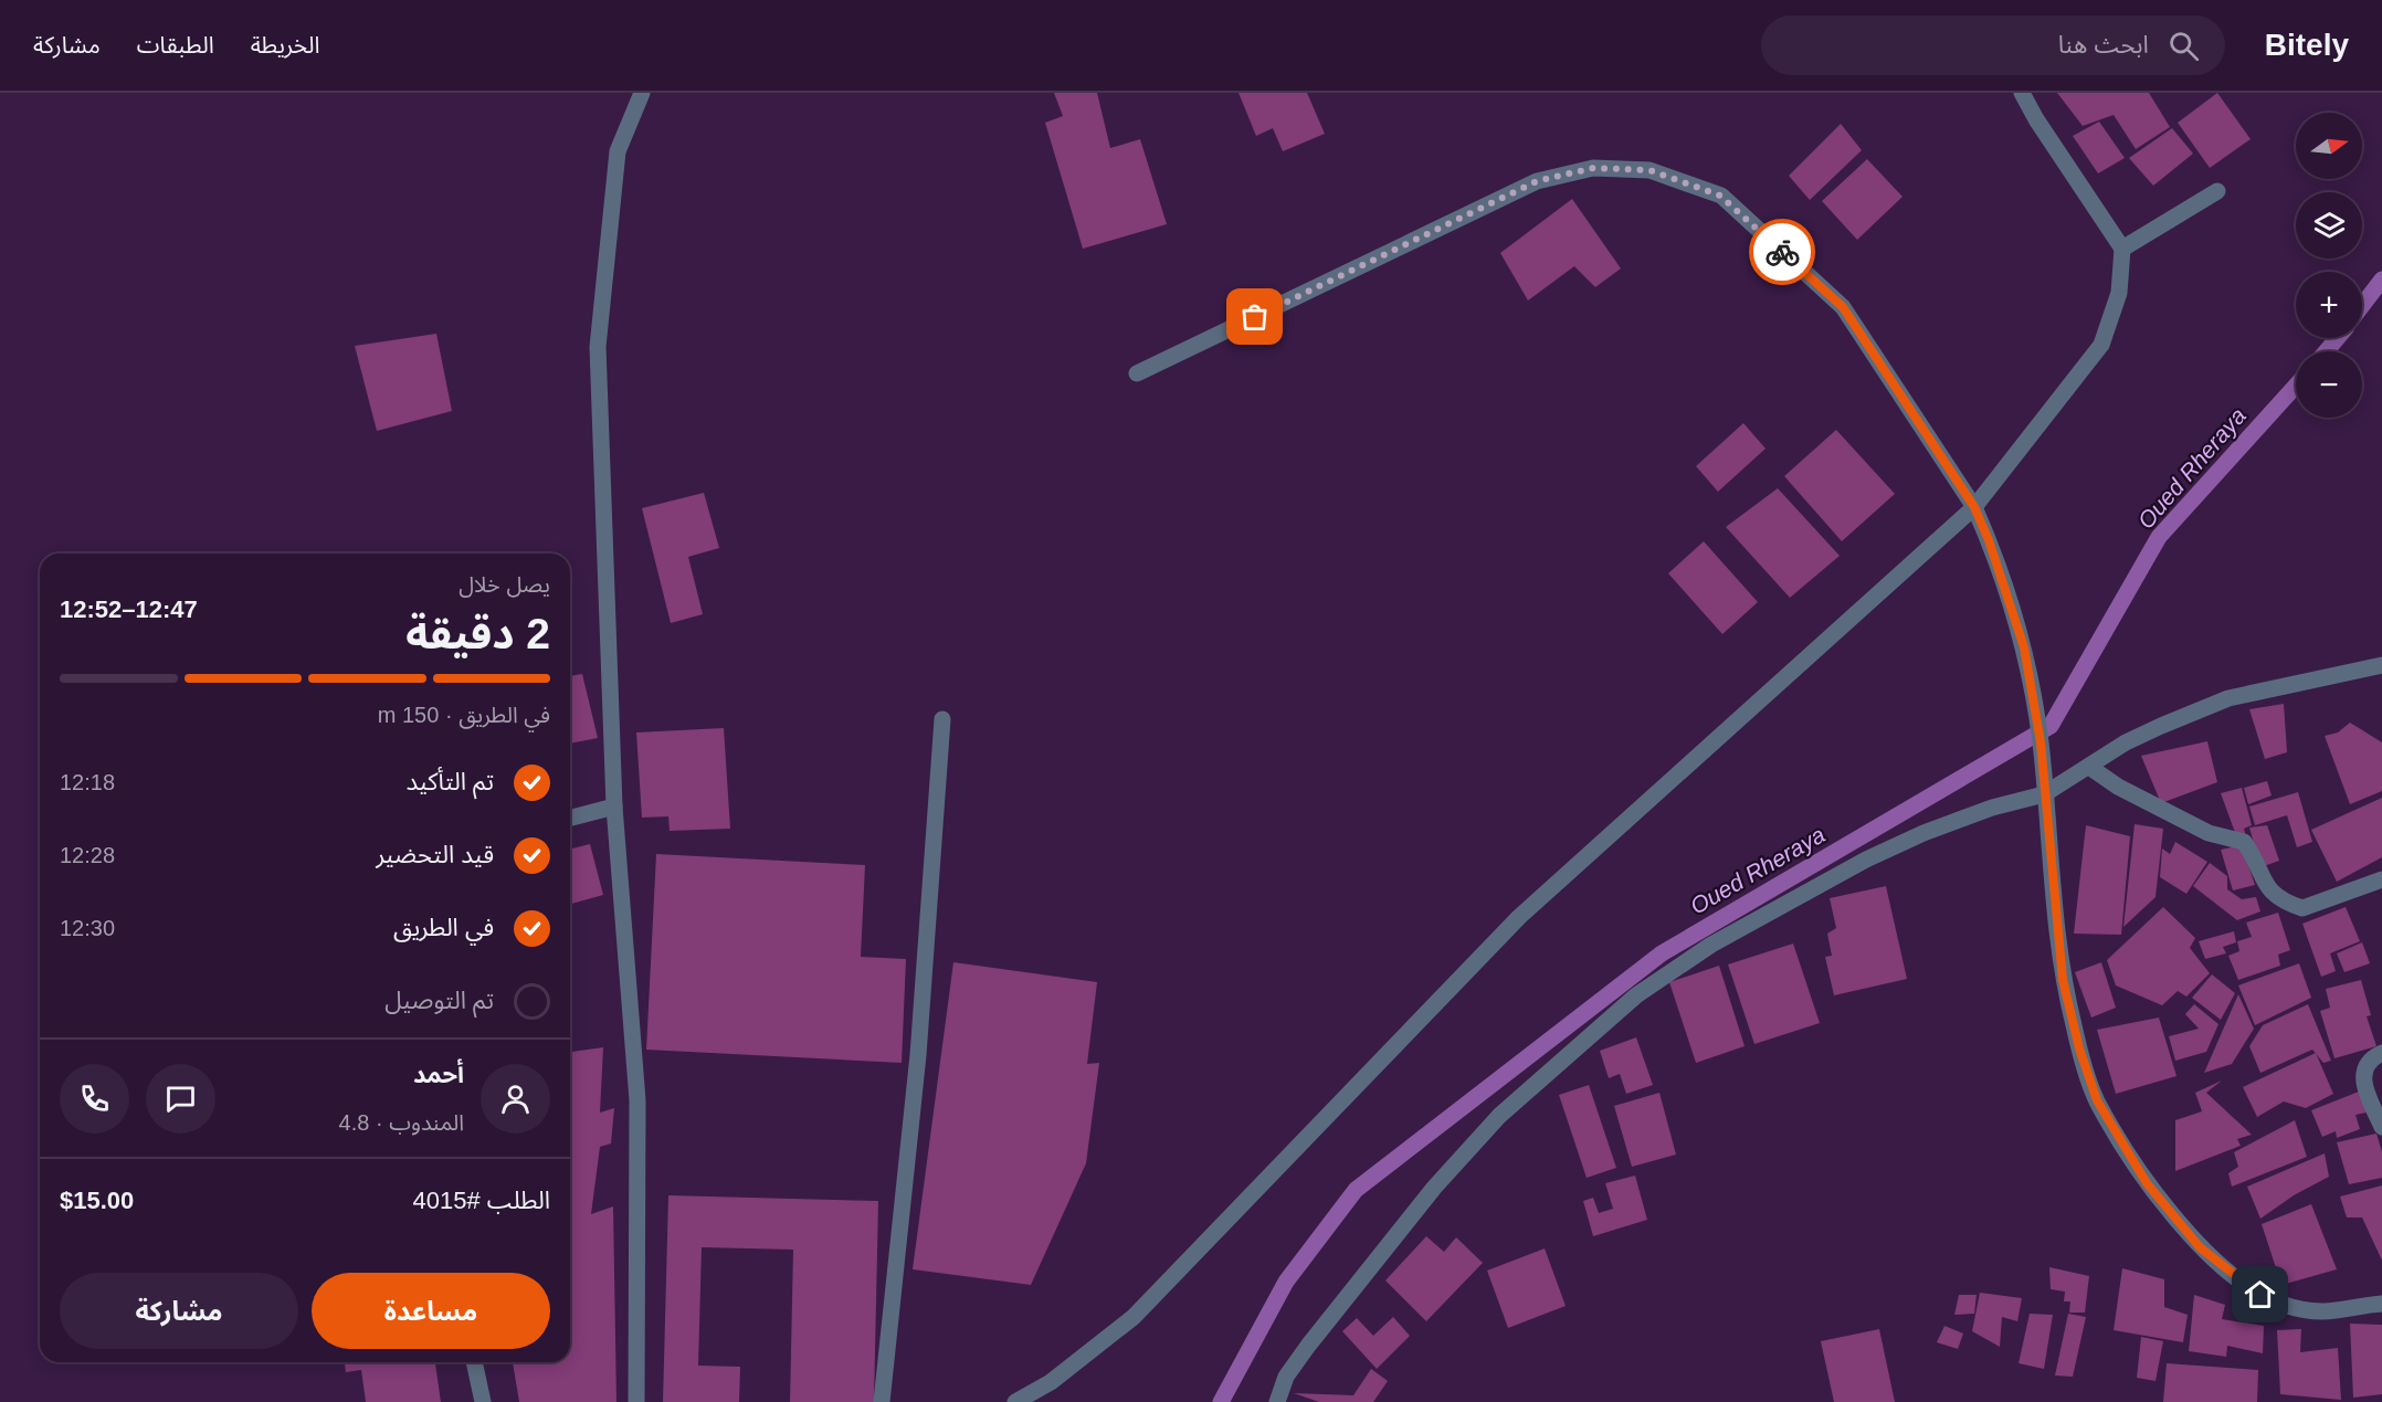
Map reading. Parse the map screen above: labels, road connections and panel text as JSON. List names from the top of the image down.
{
  "water": ["Oued Rheraya"],
  "north": "right",
  "page": {
    "header": "Bitely",
    "search": "ابحث هنا",
    "nav": ["الخريطة", "الطبقات", "مشاركة"],
    "map_buttons": ["+", "−"],
    "heading": ["2 دقيقة", "يصل خلال", "12:47–12:52"],
    "panel": [
      "أحمد",
      "المندوب · 4.8",
      "الطلب #4015",
      "$15.00"
    ],
    "bar": "في الطريق · 150 m",
    "list": [
      ["تم التأكيد", "12:18"],
      ["قيد التحضير", "12:28"],
      ["في الطريق", "12:30"],
      "تم التوصيل"
    ],
    "buttons": ["مساعدة", "مشاركة"]
  }
}
